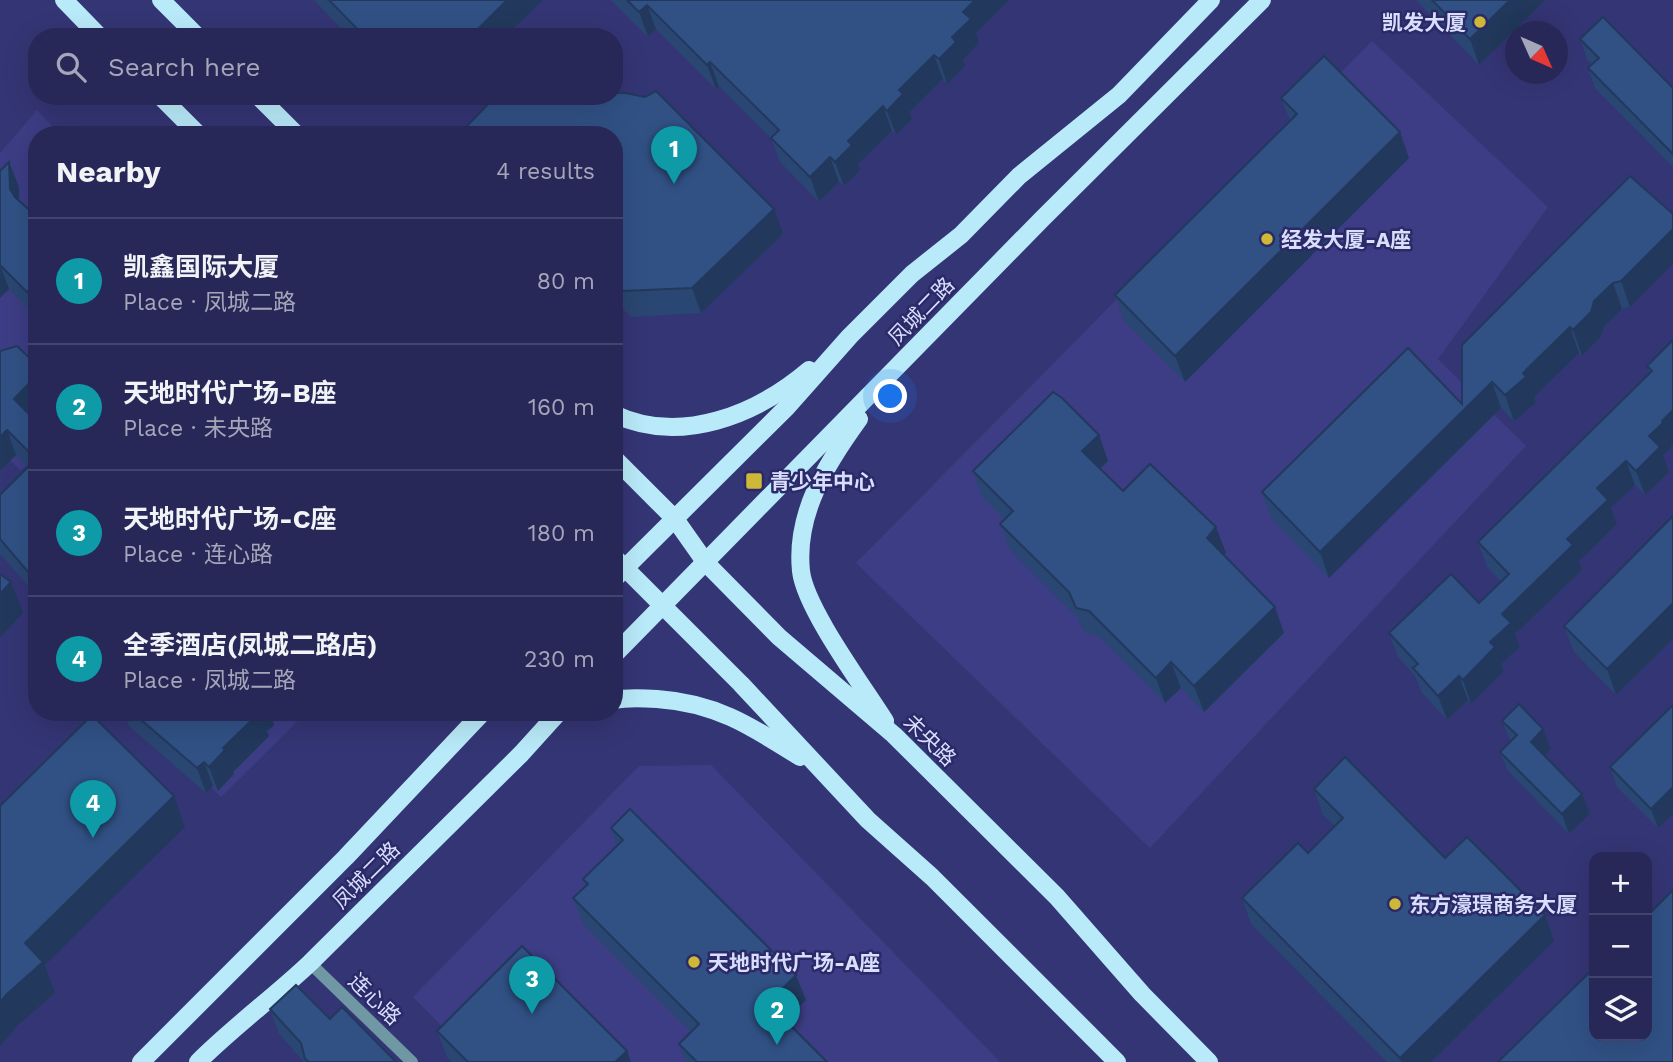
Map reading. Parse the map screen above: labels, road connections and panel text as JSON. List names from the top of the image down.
{
  "streets": {
    "main road": ["凤城二路", "未央路"],
    "street": ["连心路"]
  },
  "crossings": [
    ["凤城二路", "未央路"],
    ["凤城二路", "连心路"]
  ],
  "places": {
    "other": [
      "凯发大厦",
      "经发大厦-A座",
      "东方濠璟商务大厦",
      "天地时代广场-A座"
    ],
    "transit": ["青少年中心"]
  },
  "north": "bottom right",
  "page": {
    "search": "Search here",
    "pins": [
      "1",
      "4",
      "3",
      "2"
    ],
    "heading": ["Nearby", "4 results"],
    "list": [
      {
        "mark": "1",
        "name": "凯鑫国际大厦",
        "note": "Place · 凤城二路",
        "value": "80 m"
      },
      {
        "mark": "2",
        "name": "天地时代广场-B座",
        "note": "Place · 未央路",
        "value": "160 m"
      },
      {
        "mark": "3",
        "name": "天地时代广场-C座",
        "note": "Place · 连心路",
        "value": "180 m"
      },
      {
        "mark": "4",
        "name": "全季酒店(凤城二路店)",
        "note": "Place · 凤城二路",
        "value": "230 m"
      }
    ],
    "map_buttons": ["+", "−"]
  }
}
